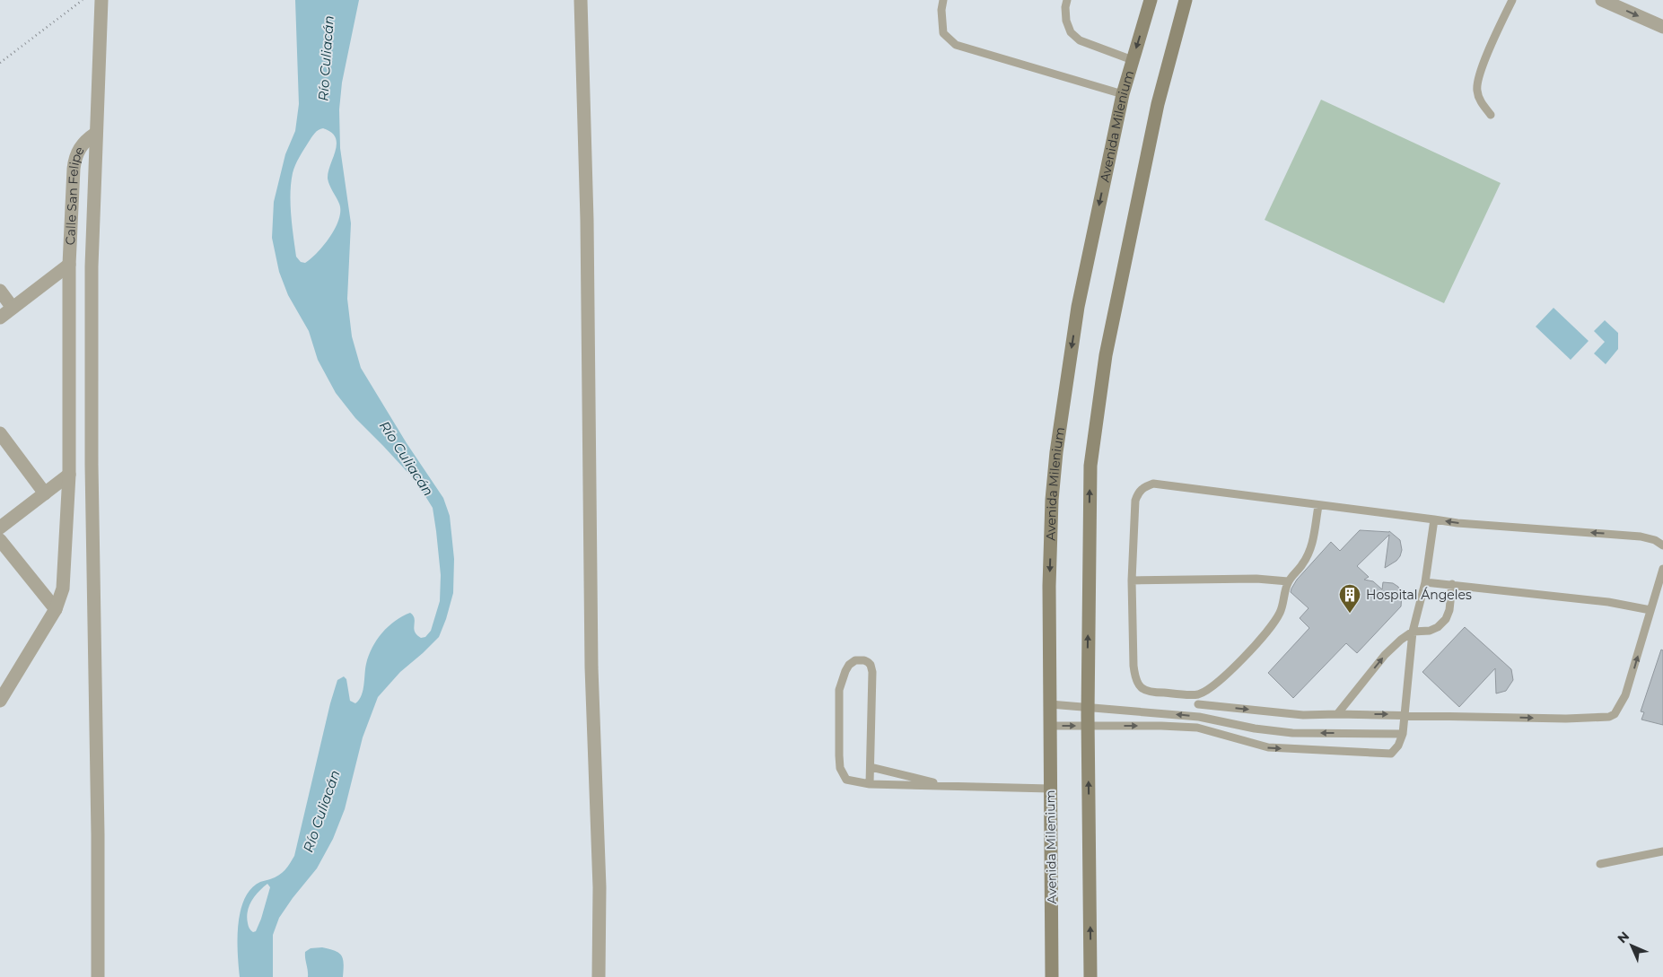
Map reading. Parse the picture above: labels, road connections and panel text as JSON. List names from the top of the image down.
{
  "streets": {
    "street": ["Avenida Milenium", "Calle San Felipe"]
  },
  "water": ["Río Culiacán"],
  "places": {
    "building": ["Hospital Ángeles"]
  },
  "north": "top left"
}
